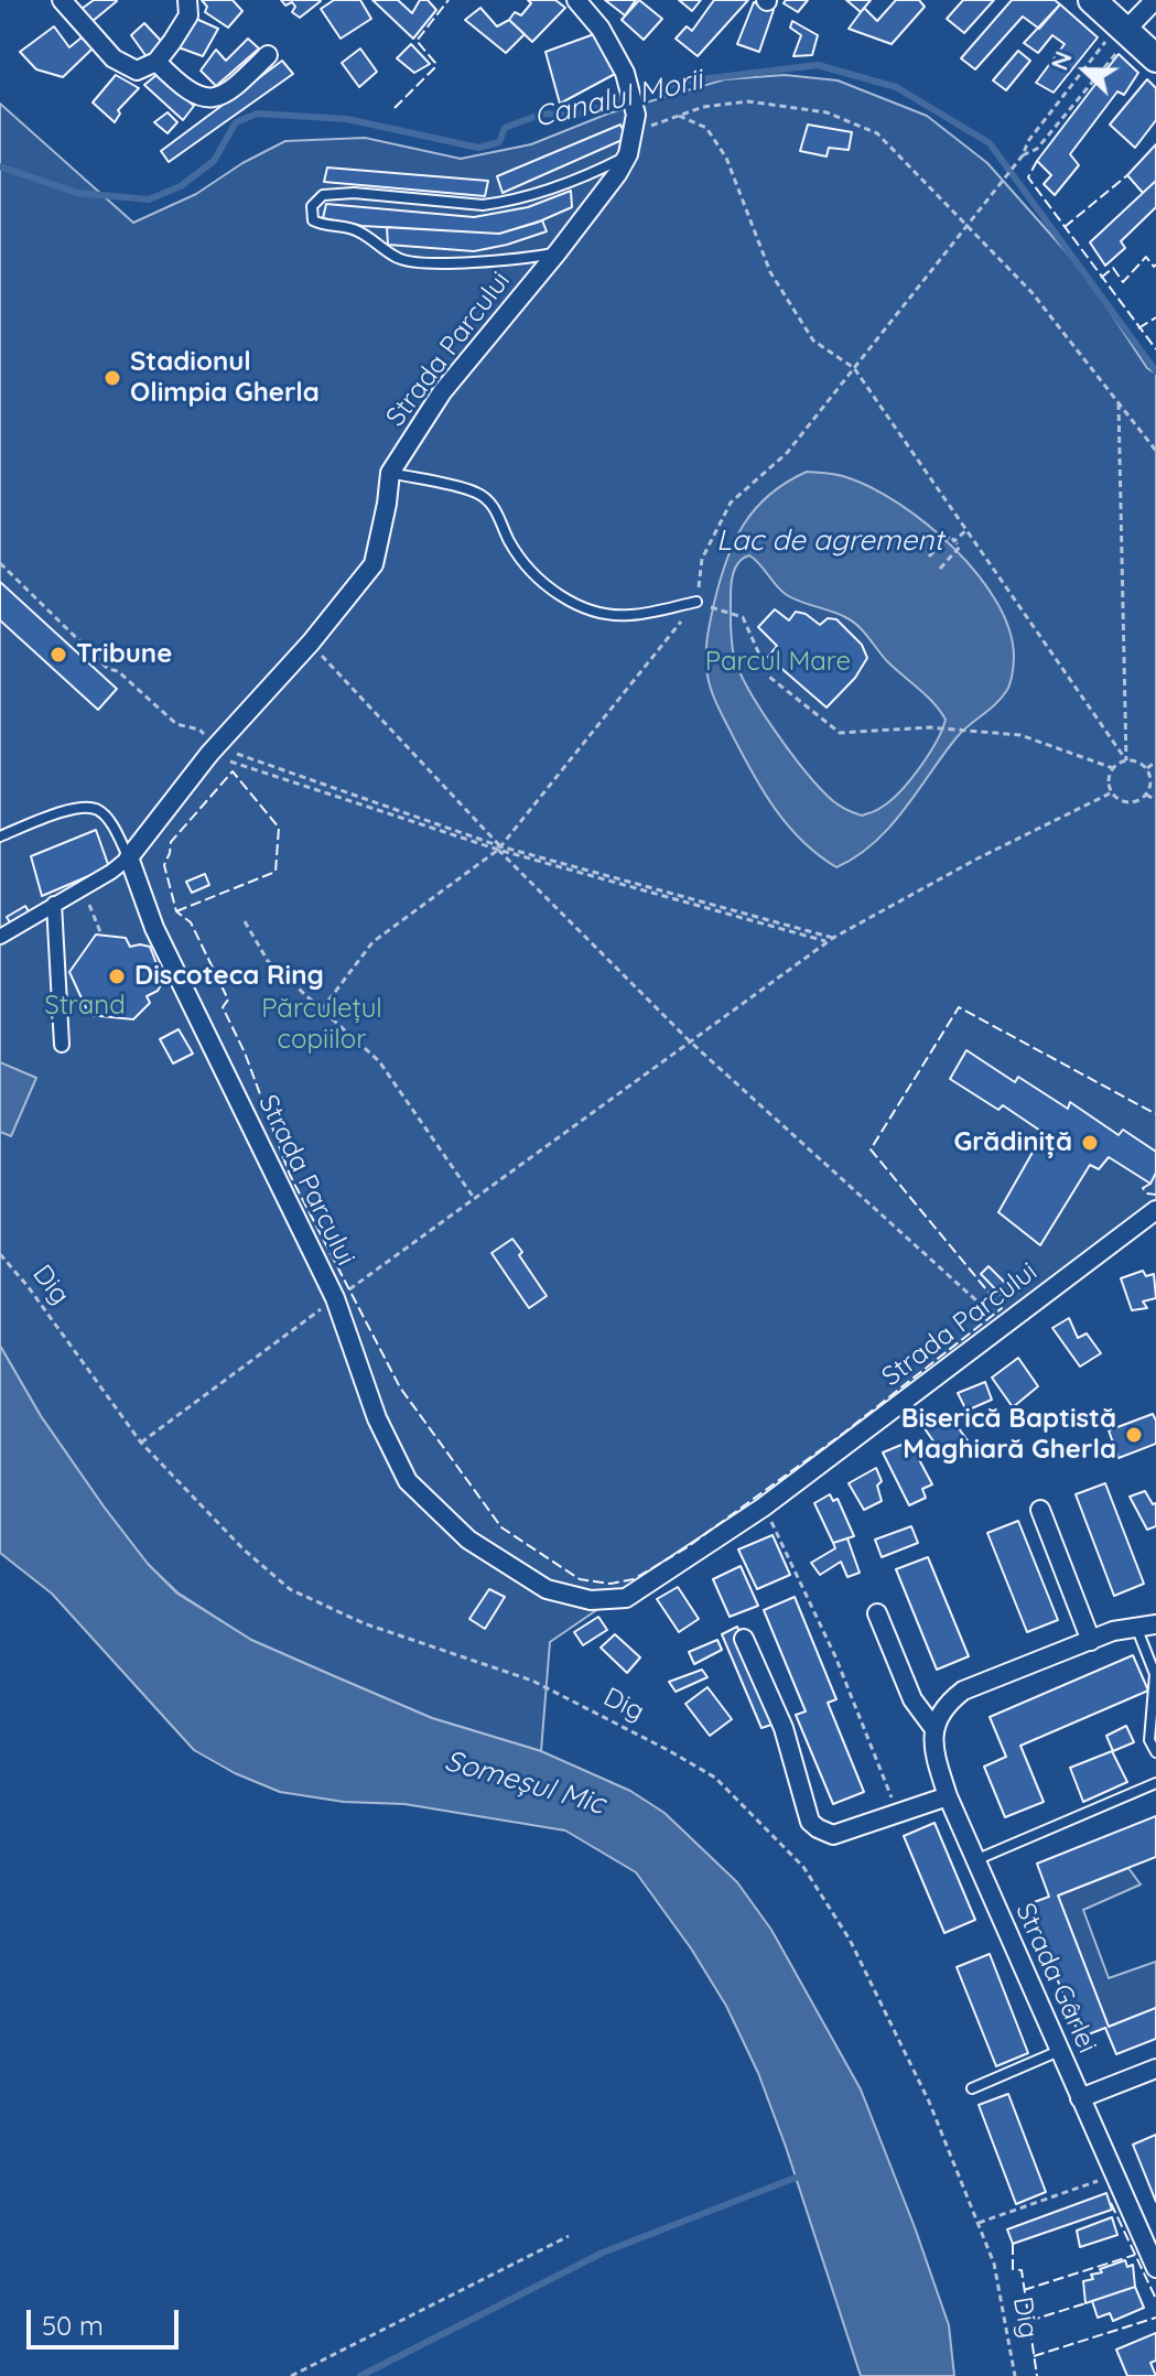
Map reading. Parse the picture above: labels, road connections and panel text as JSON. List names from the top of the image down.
{
  "streets": {
    "street": ["Strada Parcului", "Strada Gârlei"],
    "path": ["Dig"]
  },
  "water": ["Canalul Morii", "Lac de agrement", "Someșul Mic"],
  "parks": ["Parcul Mare", "Ștrand", "Părculețul copiilor"],
  "places": [
    "Stadionul Olimpia Gherla",
    "Tribune",
    "Discoteca Ring",
    "Grădiniță",
    "Biserică Baptistă Maghiară Gherla"
  ],
  "scale_bar": "50 m",
  "north": "left"
}
